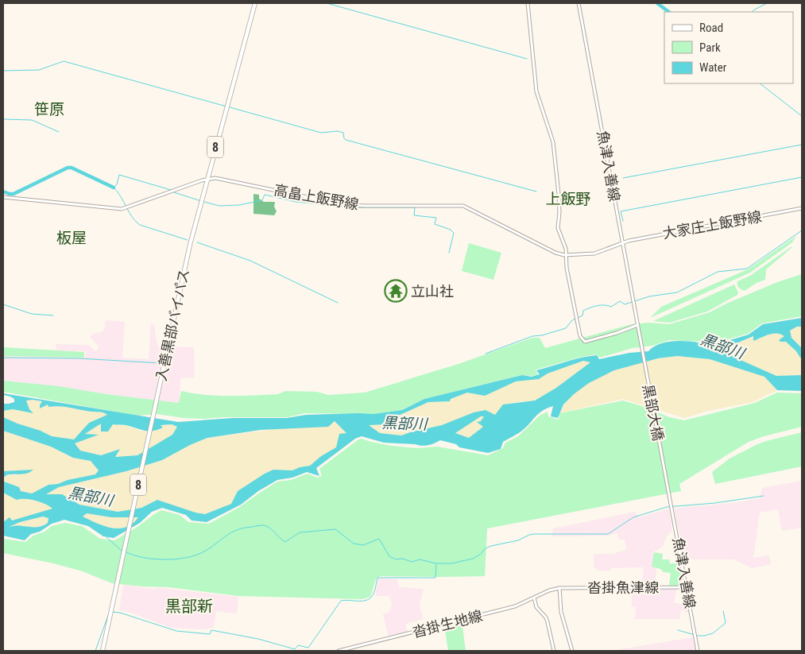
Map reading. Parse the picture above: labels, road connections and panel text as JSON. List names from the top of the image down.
{
  "streets": {
    "highway": ["8", "入善黒部バイパス"],
    "main road": [
      "魚津入善線",
      "高畠上飯野線",
      "大家庄上飯野線",
      "黒部大橋",
      "沓掛魚津線",
      "沓掛生地線"
    ]
  },
  "crossings": [
    ["魚津入善線", "高畠上飯野線"],
    ["魚津入善線", "大家庄上飯野線"],
    ["魚津入善線", "黒部大橋"],
    ["魚津入善線", "沓掛魚津線"],
    ["高畠上飯野線", "大家庄上飯野線"],
    ["高畠上飯野線", "入善黒部バイパス"],
    ["沓掛魚津線", "沓掛生地線"]
  ],
  "districts": [
    "笹原",
    "上飯野",
    "板屋",
    "黒部新"
  ],
  "water": ["黒部川"],
  "places": {
    "temple": ["立山社"]
  },
  "legend": ["Road", "Park", "Water"]
}
